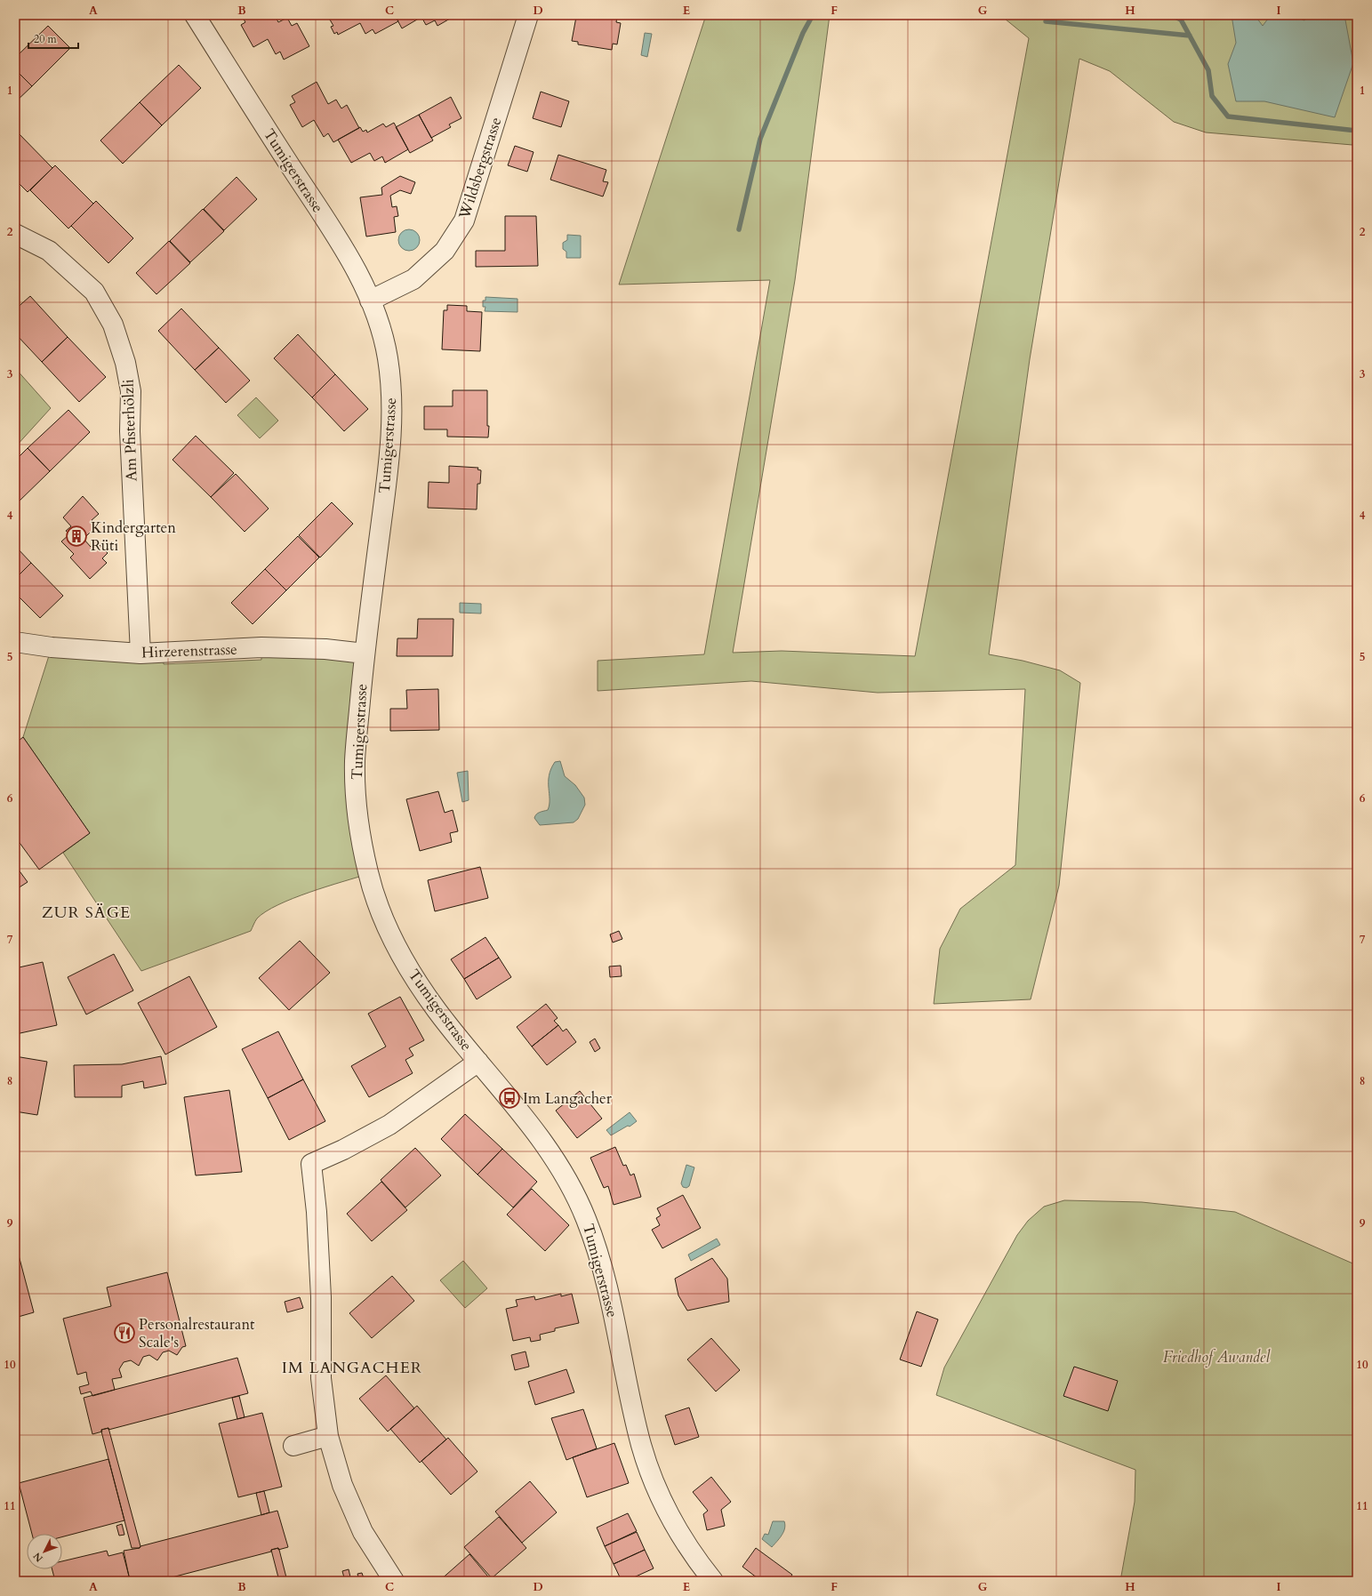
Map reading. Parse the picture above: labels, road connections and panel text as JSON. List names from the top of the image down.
{
  "streets": {
    "street": [
      "Wildsbergstrasse",
      "Tumigerstrasse",
      "Am Pfisterhölzli",
      "Hirzerenstrasse"
    ]
  },
  "crossings": [
    ["Wildsbergstrasse", "Tumigerstrasse"],
    ["Tumigerstrasse", "Hirzerenstrasse"],
    ["Am Pfisterhölzli", "Hirzerenstrasse"]
  ],
  "districts": ["ZUR SÄGE", "IM LANGACHER"],
  "parks": ["Friedhof Awandel"],
  "places": {
    "building": ["Kindergarten Rüti"],
    "bus stop": ["Im Langacher"],
    "restaurant": ["Personalrestaurant Scale's"]
  },
  "scale_bar": "20 m",
  "north": "bottom left",
  "grid": {
    "columns": [
      "A",
      "B",
      "C",
      "D",
      "E",
      "F",
      "G",
      "H",
      "I"
    ],
    "rows": [
      "1",
      "2",
      "3",
      "4",
      "5",
      "6",
      "7",
      "8",
      "9",
      "10",
      "11"
    ]
  }
}
